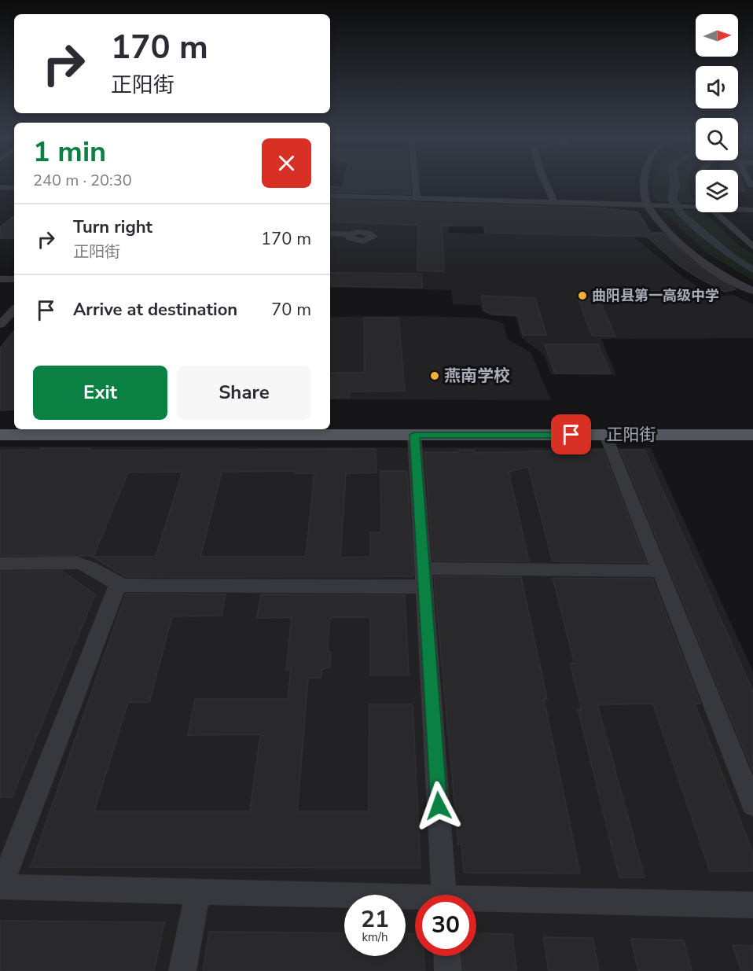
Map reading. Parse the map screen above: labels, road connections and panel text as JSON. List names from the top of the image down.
{
  "streets": {
    "main road": ["正阳街"]
  },
  "places": ["曲阳县第一高级中学", "燕南学校"],
  "north": "right",
  "page": {
    "turn": ["170 m", "正阳街"],
    "heading": ["1 min", "240 m · 20:30"],
    "list": [
      {
        "name": "Turn right",
        "note": "正阳街",
        "value": "170 m"
      },
      {
        "name": "Arrive at destination",
        "value": "70 m"
      }
    ],
    "buttons": ["Exit", "Share"],
    "speed": "21 km/h",
    "limit": "30"
  }
}
